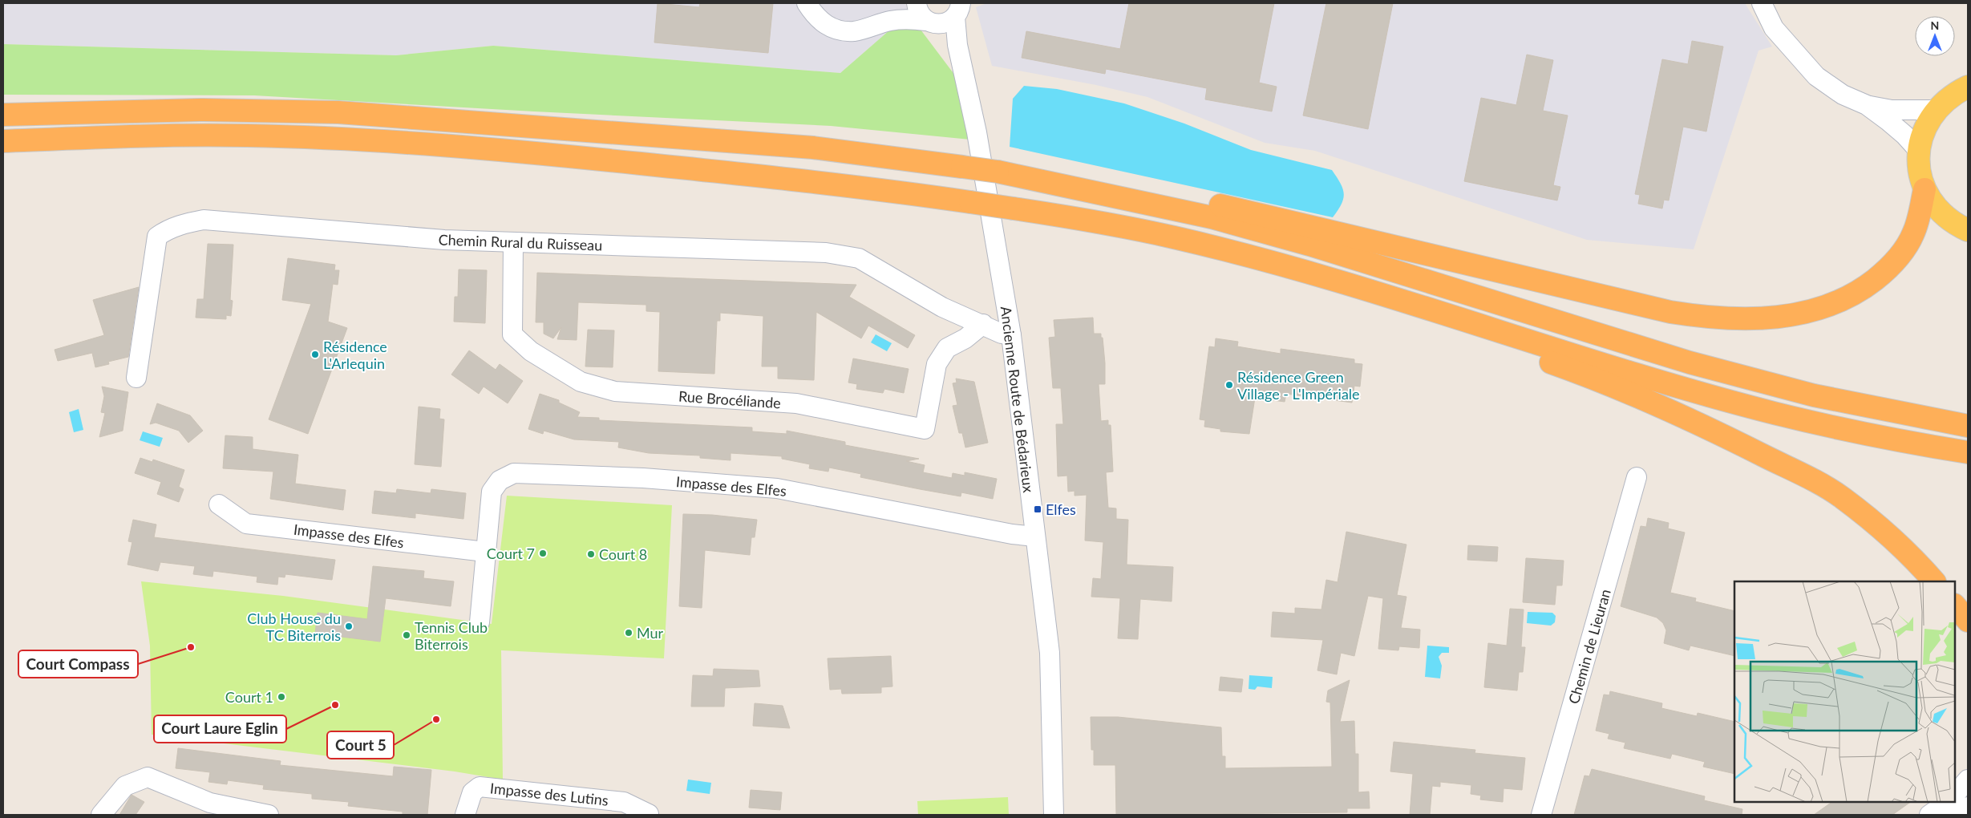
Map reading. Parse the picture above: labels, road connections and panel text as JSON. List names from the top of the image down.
{
  "streets": {
    "street": [
      "Chemin Rural du Ruisseau",
      "Rue Brocéliande",
      "Ancienne Route de Bédarieux",
      "Impasse des Elfes",
      "Chemin de Lieuran",
      "Impasse des Lutins"
    ]
  },
  "crossings": [
    ["Chemin Rural du Ruisseau", "Rue Brocéliande"],
    ["Chemin Rural du Ruisseau", "Ancienne Route de Bédarieux"],
    ["Ancienne Route de Bédarieux", "Impasse des Elfes"]
  ],
  "places": {
    "other": [
      "Résidence L'Arlequin",
      "Résidence Green Village - L'Impériale",
      "Court 7",
      "Court 8",
      "Club House du TC Biterrois",
      "Mur",
      "Tennis Club Biterrois",
      "Court Compass",
      "Court 1",
      "Court Laure Eglin",
      "Court 5"
    ],
    "transit": ["Elfes"]
  },
  "north": "top"
}
